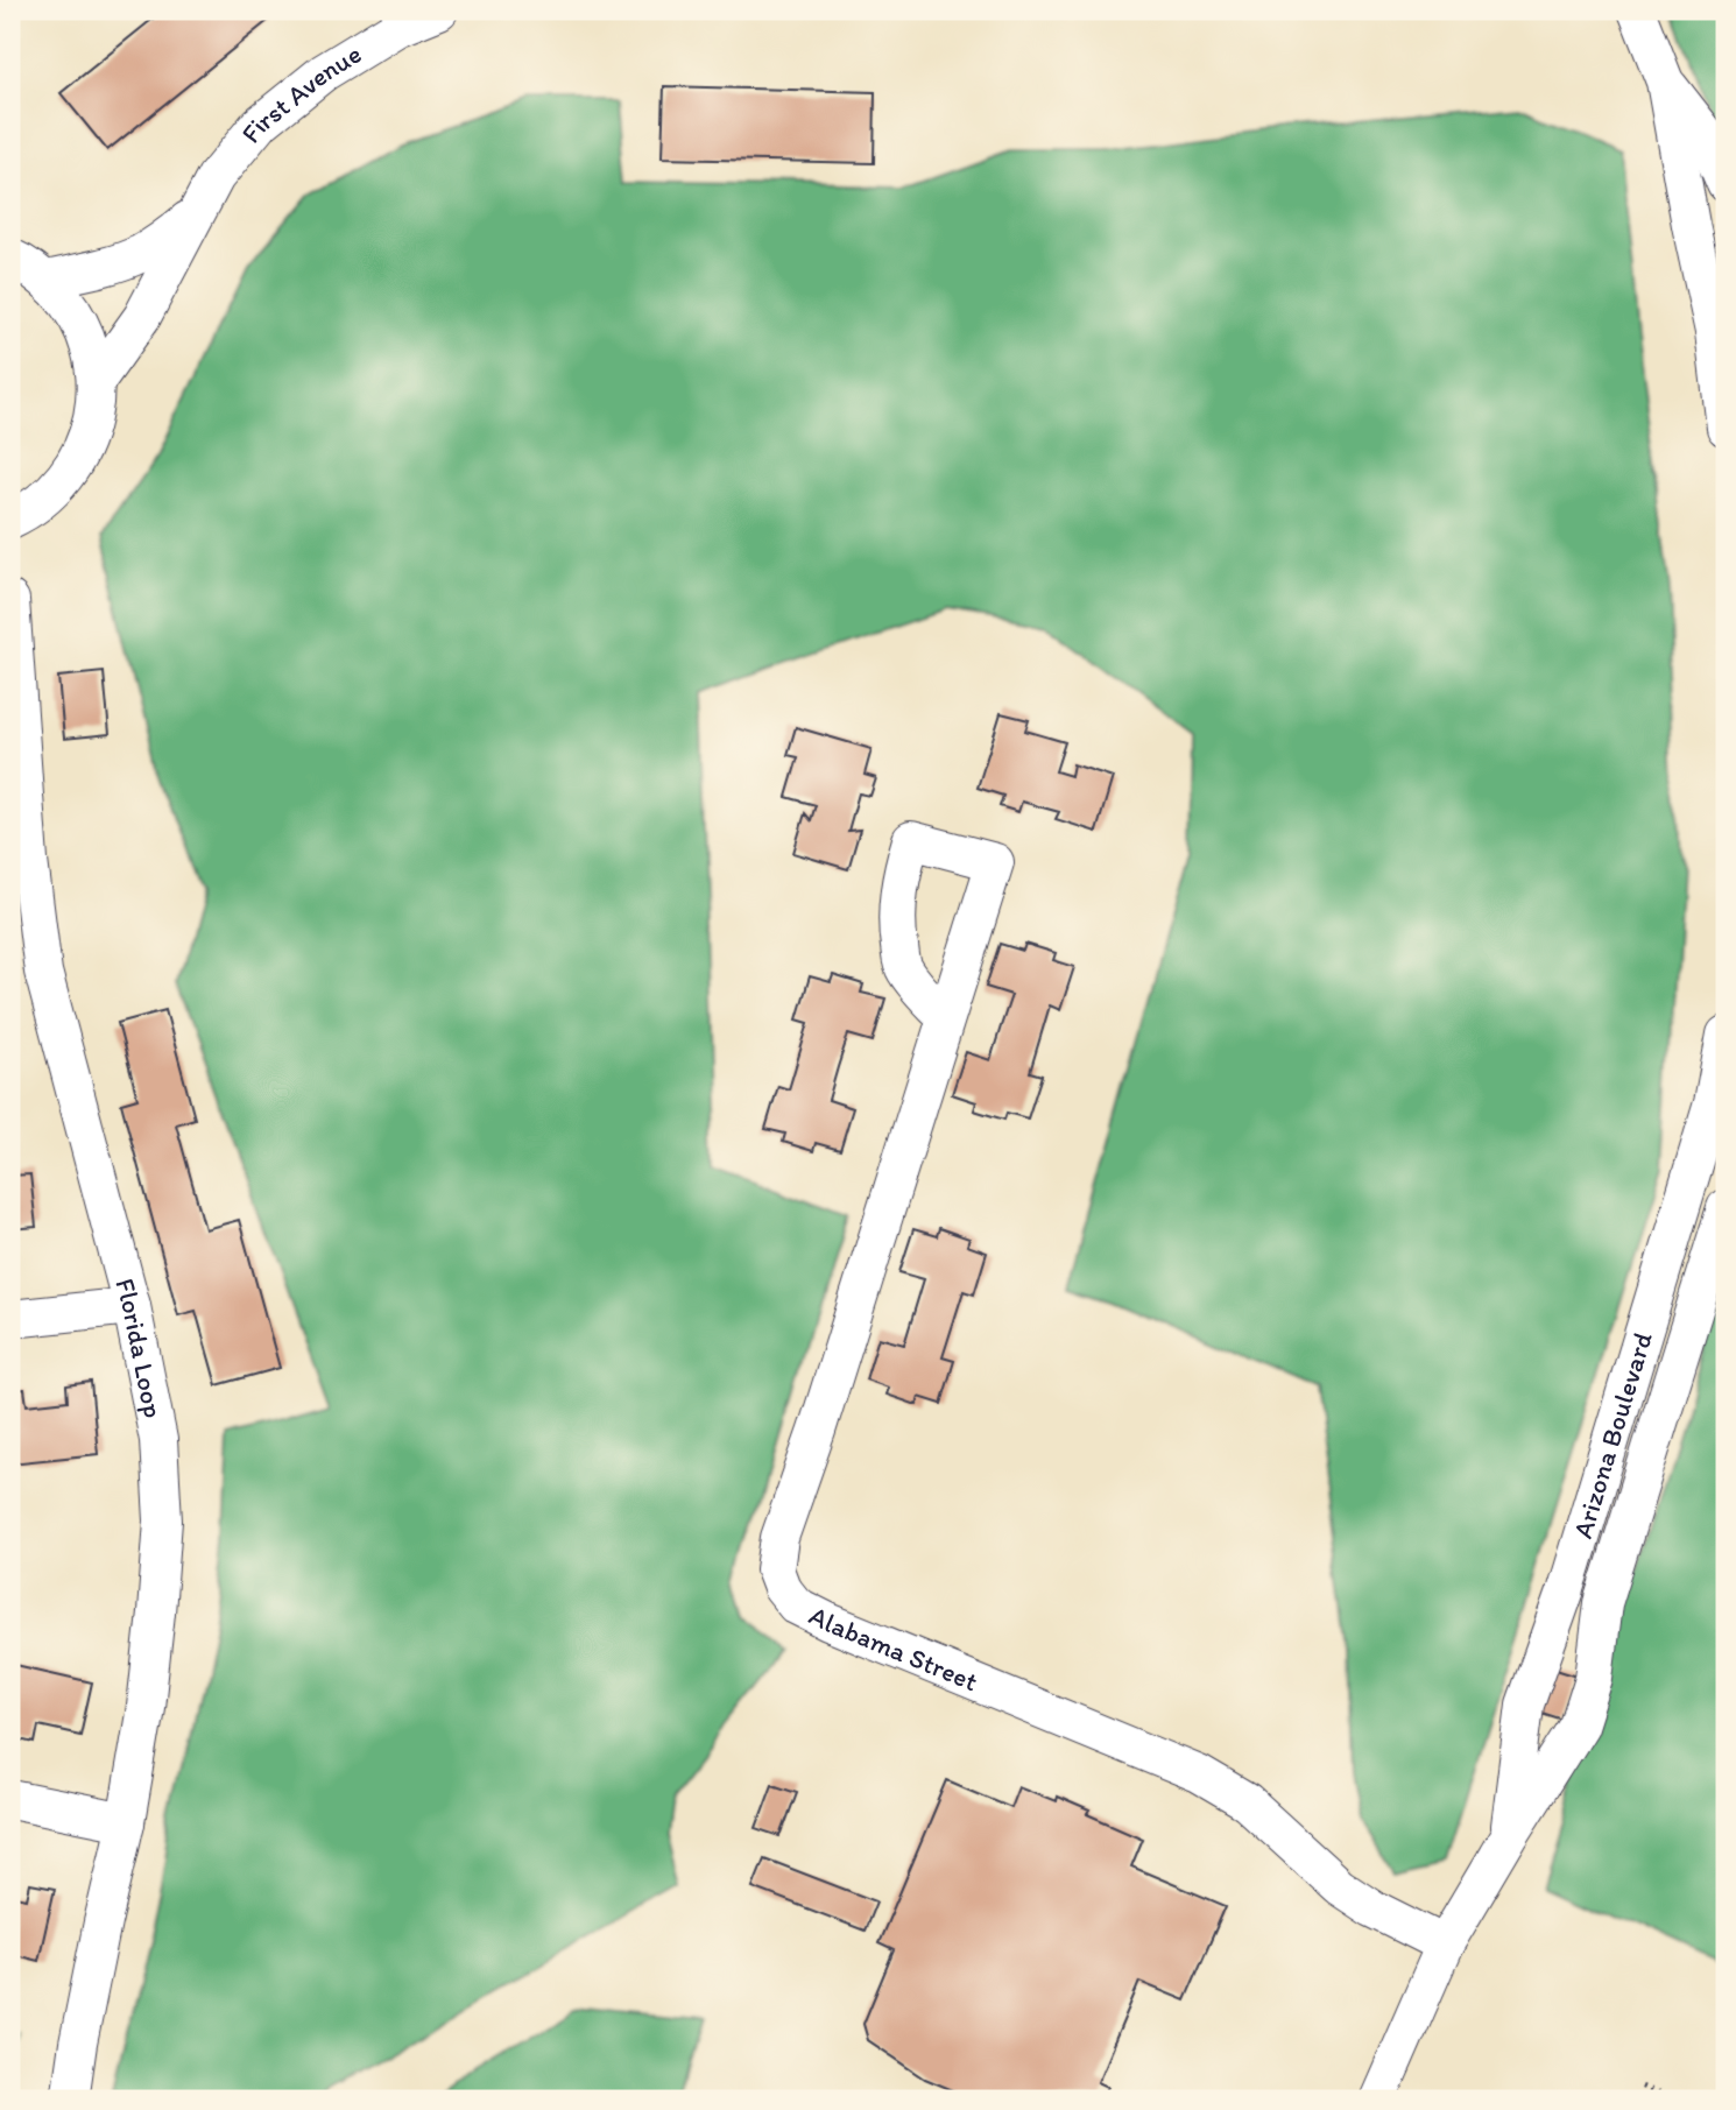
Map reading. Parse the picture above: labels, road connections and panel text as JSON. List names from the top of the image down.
{
  "streets": {
    "street": [
      "First Avenue",
      "Florida Loop",
      "Arizona Boulevard",
      "Alabama Street"
    ]
  },
  "crossings": [
    ["Arizona Boulevard", "Alabama Street"]
  ]
}
